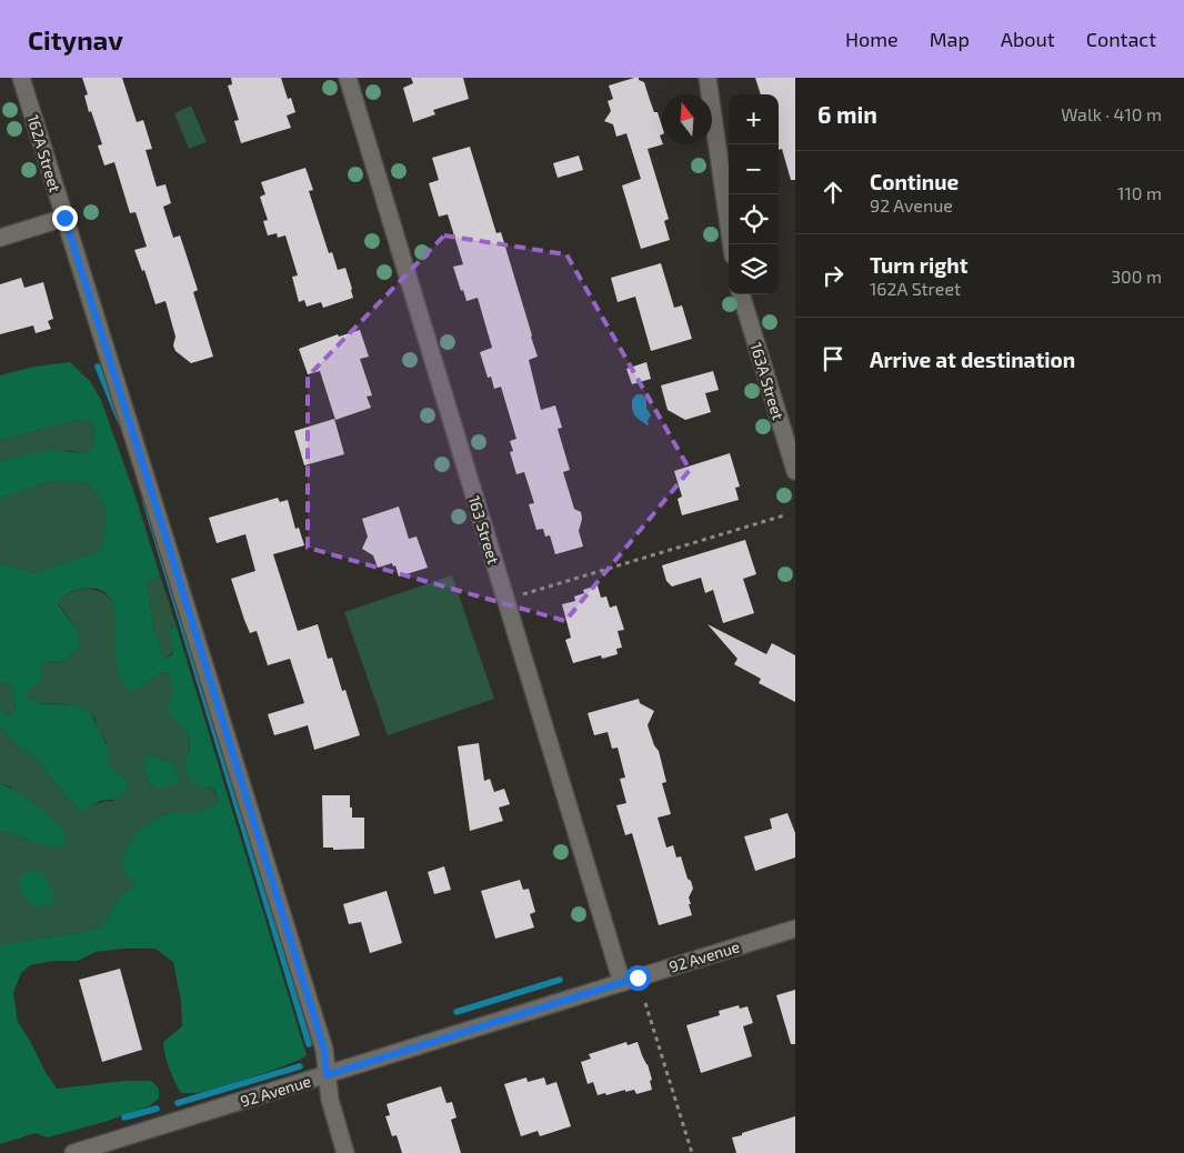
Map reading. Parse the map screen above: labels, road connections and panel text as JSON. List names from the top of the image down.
{
  "streets": {
    "street": [
      "162A Street",
      "163A Street",
      "163 Street",
      "92 Avenue"
    ]
  },
  "crossings": [
    ["162A Street", "92 Avenue"],
    ["163 Street", "92 Avenue"]
  ],
  "north": "top",
  "page": {
    "header": "Citynav",
    "nav": [
      "Home",
      "Map",
      "About",
      "Contact"
    ],
    "heading": ["6 min", "Walk · 410 m"],
    "map_buttons": ["+", "−"],
    "list": [
      ["Continue", "92 Avenue", "110 m"],
      ["Turn right", "162A Street", "300 m"],
      "Arrive at destination"
    ]
  }
}
